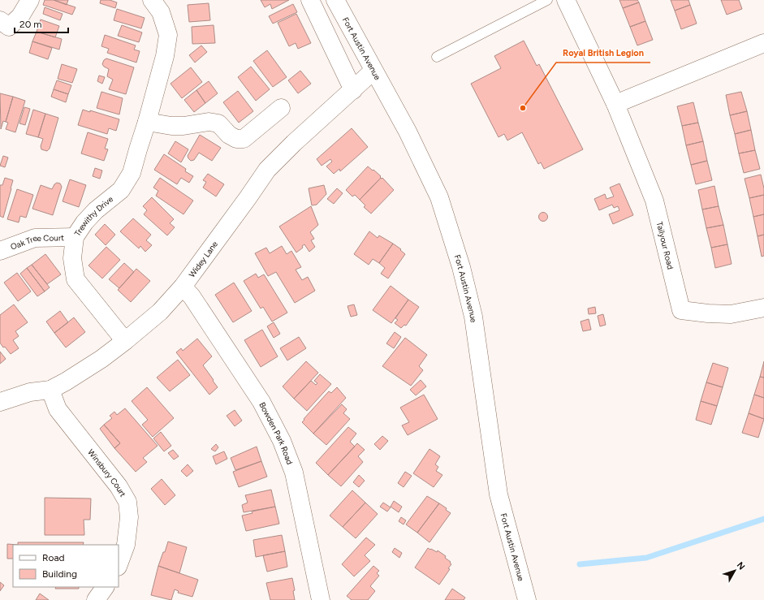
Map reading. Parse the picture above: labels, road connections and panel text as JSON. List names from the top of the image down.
{
  "streets": {
    "street": [
      "Fort Austin Avenue",
      "Trewithy Drive",
      "Oak Tree Court",
      "Tailyour Road",
      "Widey Lane",
      "Bowden Park Road",
      "Winsbury Court"
    ]
  },
  "crossings": [
    ["Fort Austin Avenue", "Widey Lane"],
    ["Trewithy Drive", "Oak Tree Court"],
    ["Trewithy Drive", "Widey Lane"],
    ["Widey Lane", "Bowden Park Road"],
    ["Widey Lane", "Winsbury Court"]
  ],
  "places": ["Royal British Legion"],
  "legend": ["Road", "Building"],
  "scale_bar": "20 m",
  "north": "top right"
}
